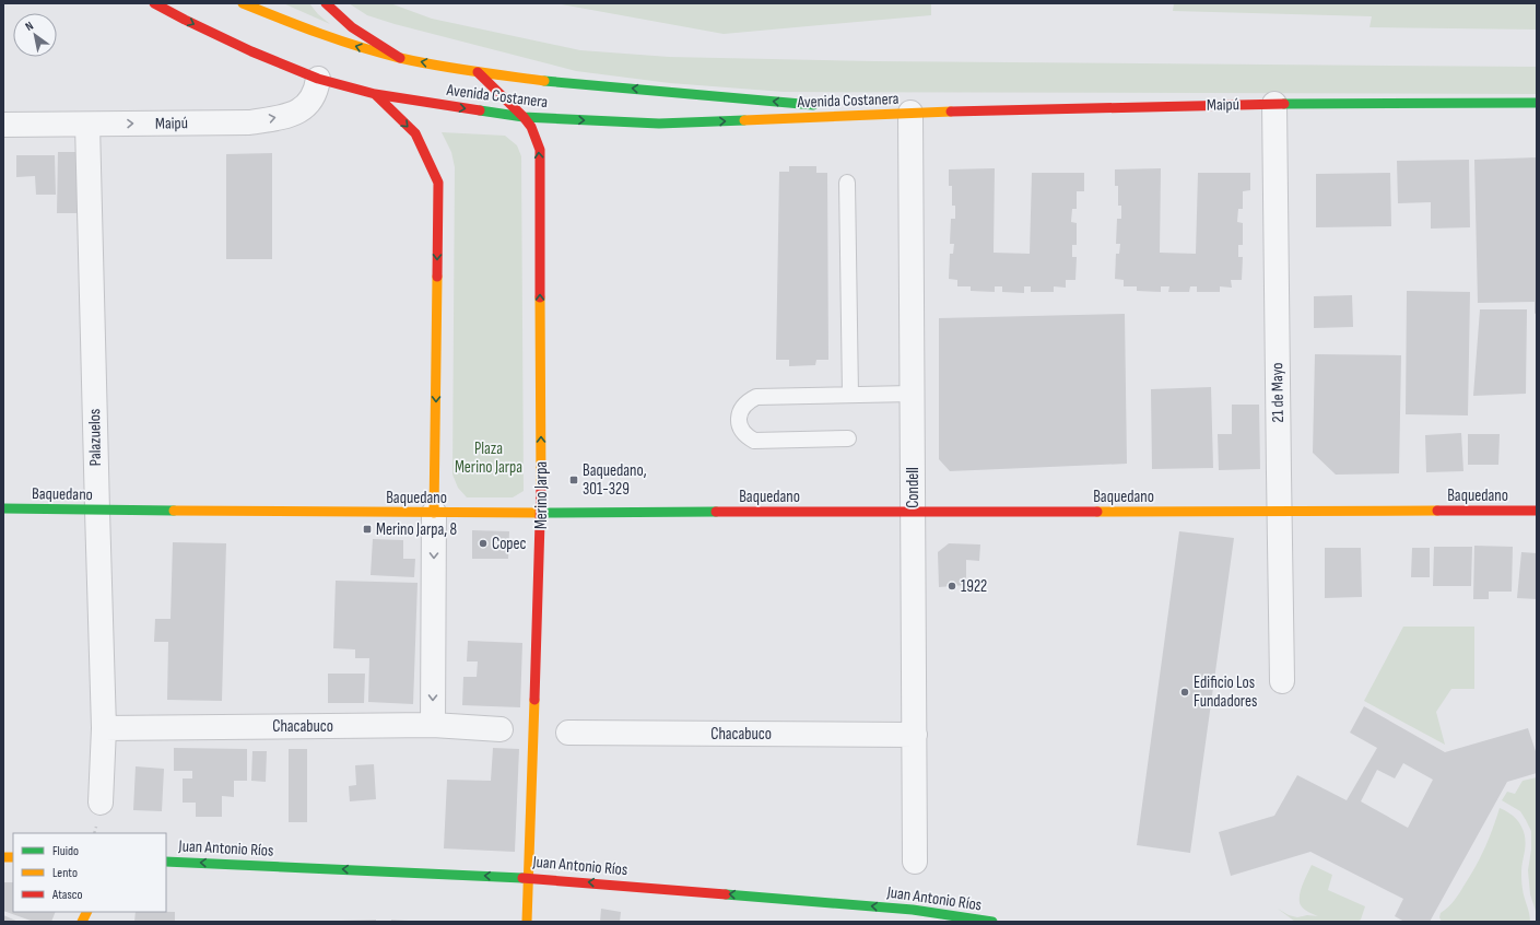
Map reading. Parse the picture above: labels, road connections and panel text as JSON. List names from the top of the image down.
{
  "streets": {
    "main road": [
      "Avenida Costanera",
      "Maipú",
      "Baquedano",
      "Merino Jarpa",
      "Juan Antonio Ríos"
    ],
    "street": [
      "21 de Mayo",
      "Palazuelos",
      "Condell",
      "Chacabuco"
    ]
  },
  "crossings": [
    ["Avenida Costanera", "Maipú"],
    ["Avenida Costanera", "Condell"],
    ["Avenida Costanera", "Merino Jarpa"],
    ["Maipú", "21 de Mayo"],
    ["Maipú", "Palazuelos"],
    ["Maipú", "Condell"],
    ["21 de Mayo", "Baquedano"],
    ["Palazuelos", "Baquedano"],
    ["Palazuelos", "Chacabuco"],
    ["Condell", "Baquedano"],
    ["Condell", "Chacabuco"],
    ["Baquedano", "Merino Jarpa"],
    ["Merino Jarpa", "Juan Antonio Ríos"]
  ],
  "one_way": ["Merino Jarpa", "Juan Antonio Ríos"],
  "parks": ["Plaza Merino Jarpa"],
  "places": {
    "transit": ["Baquedano, 301-329", "Merino Jarpa, 8"],
    "other": ["Copec", "1922", "Edificio Los Fundadores"]
  },
  "legend": ["Fluido", "Lento", "Atasco"],
  "north": "top left"
}
